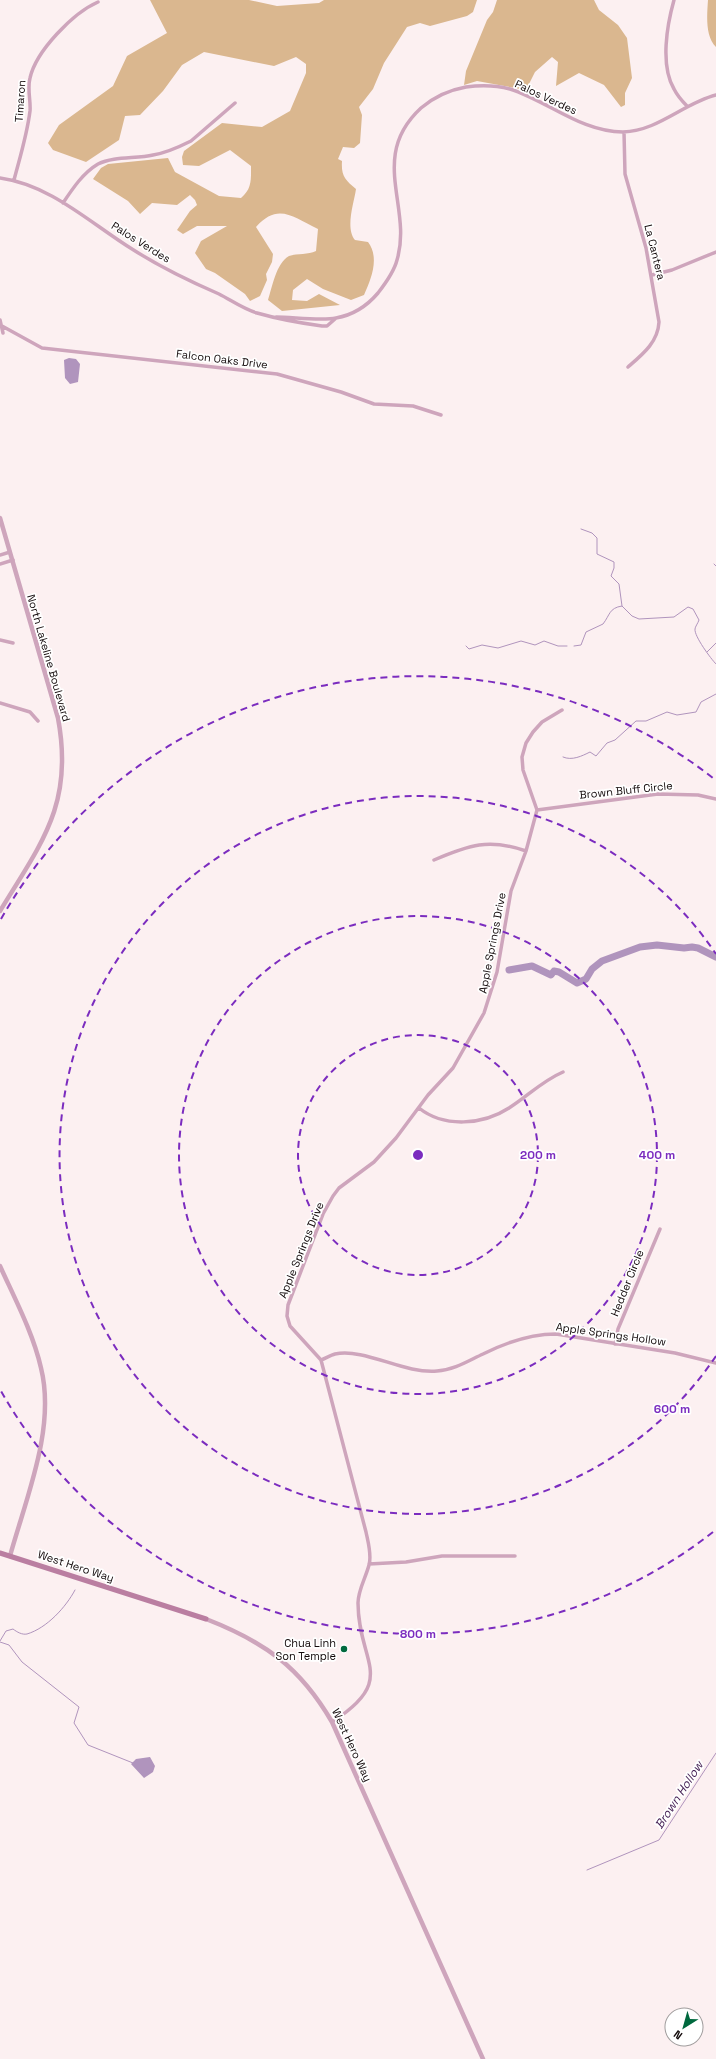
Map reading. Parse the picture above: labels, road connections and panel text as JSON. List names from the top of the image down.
{
  "streets": {
    "main road": ["West Hero Way"],
    "street": [
      "Palos Verdes",
      "Timaron",
      "La Cantera",
      "Falcon Oaks Drive",
      "North Lakeline Boulevard",
      "Brown Bluff Circle",
      "Apple Springs Drive",
      "Hedder Circle",
      "Apple Springs Hollow"
    ]
  },
  "crossings": [
    ["Palos Verdes", "Timaron"],
    ["Palos Verdes", "La Cantera"],
    ["Brown Bluff Circle", "Apple Springs Drive"],
    ["Apple Springs Drive", "Apple Springs Hollow"],
    ["Apple Springs Drive", "West Hero Way"],
    ["Hedder Circle", "Apple Springs Hollow"]
  ],
  "water": ["Brown Hollow"],
  "places": ["Chua Linh Son Temple"],
  "north": "bottom left",
  "rings": [
    "200 m",
    "400 m",
    "600 m",
    "800 m"
  ]
}
